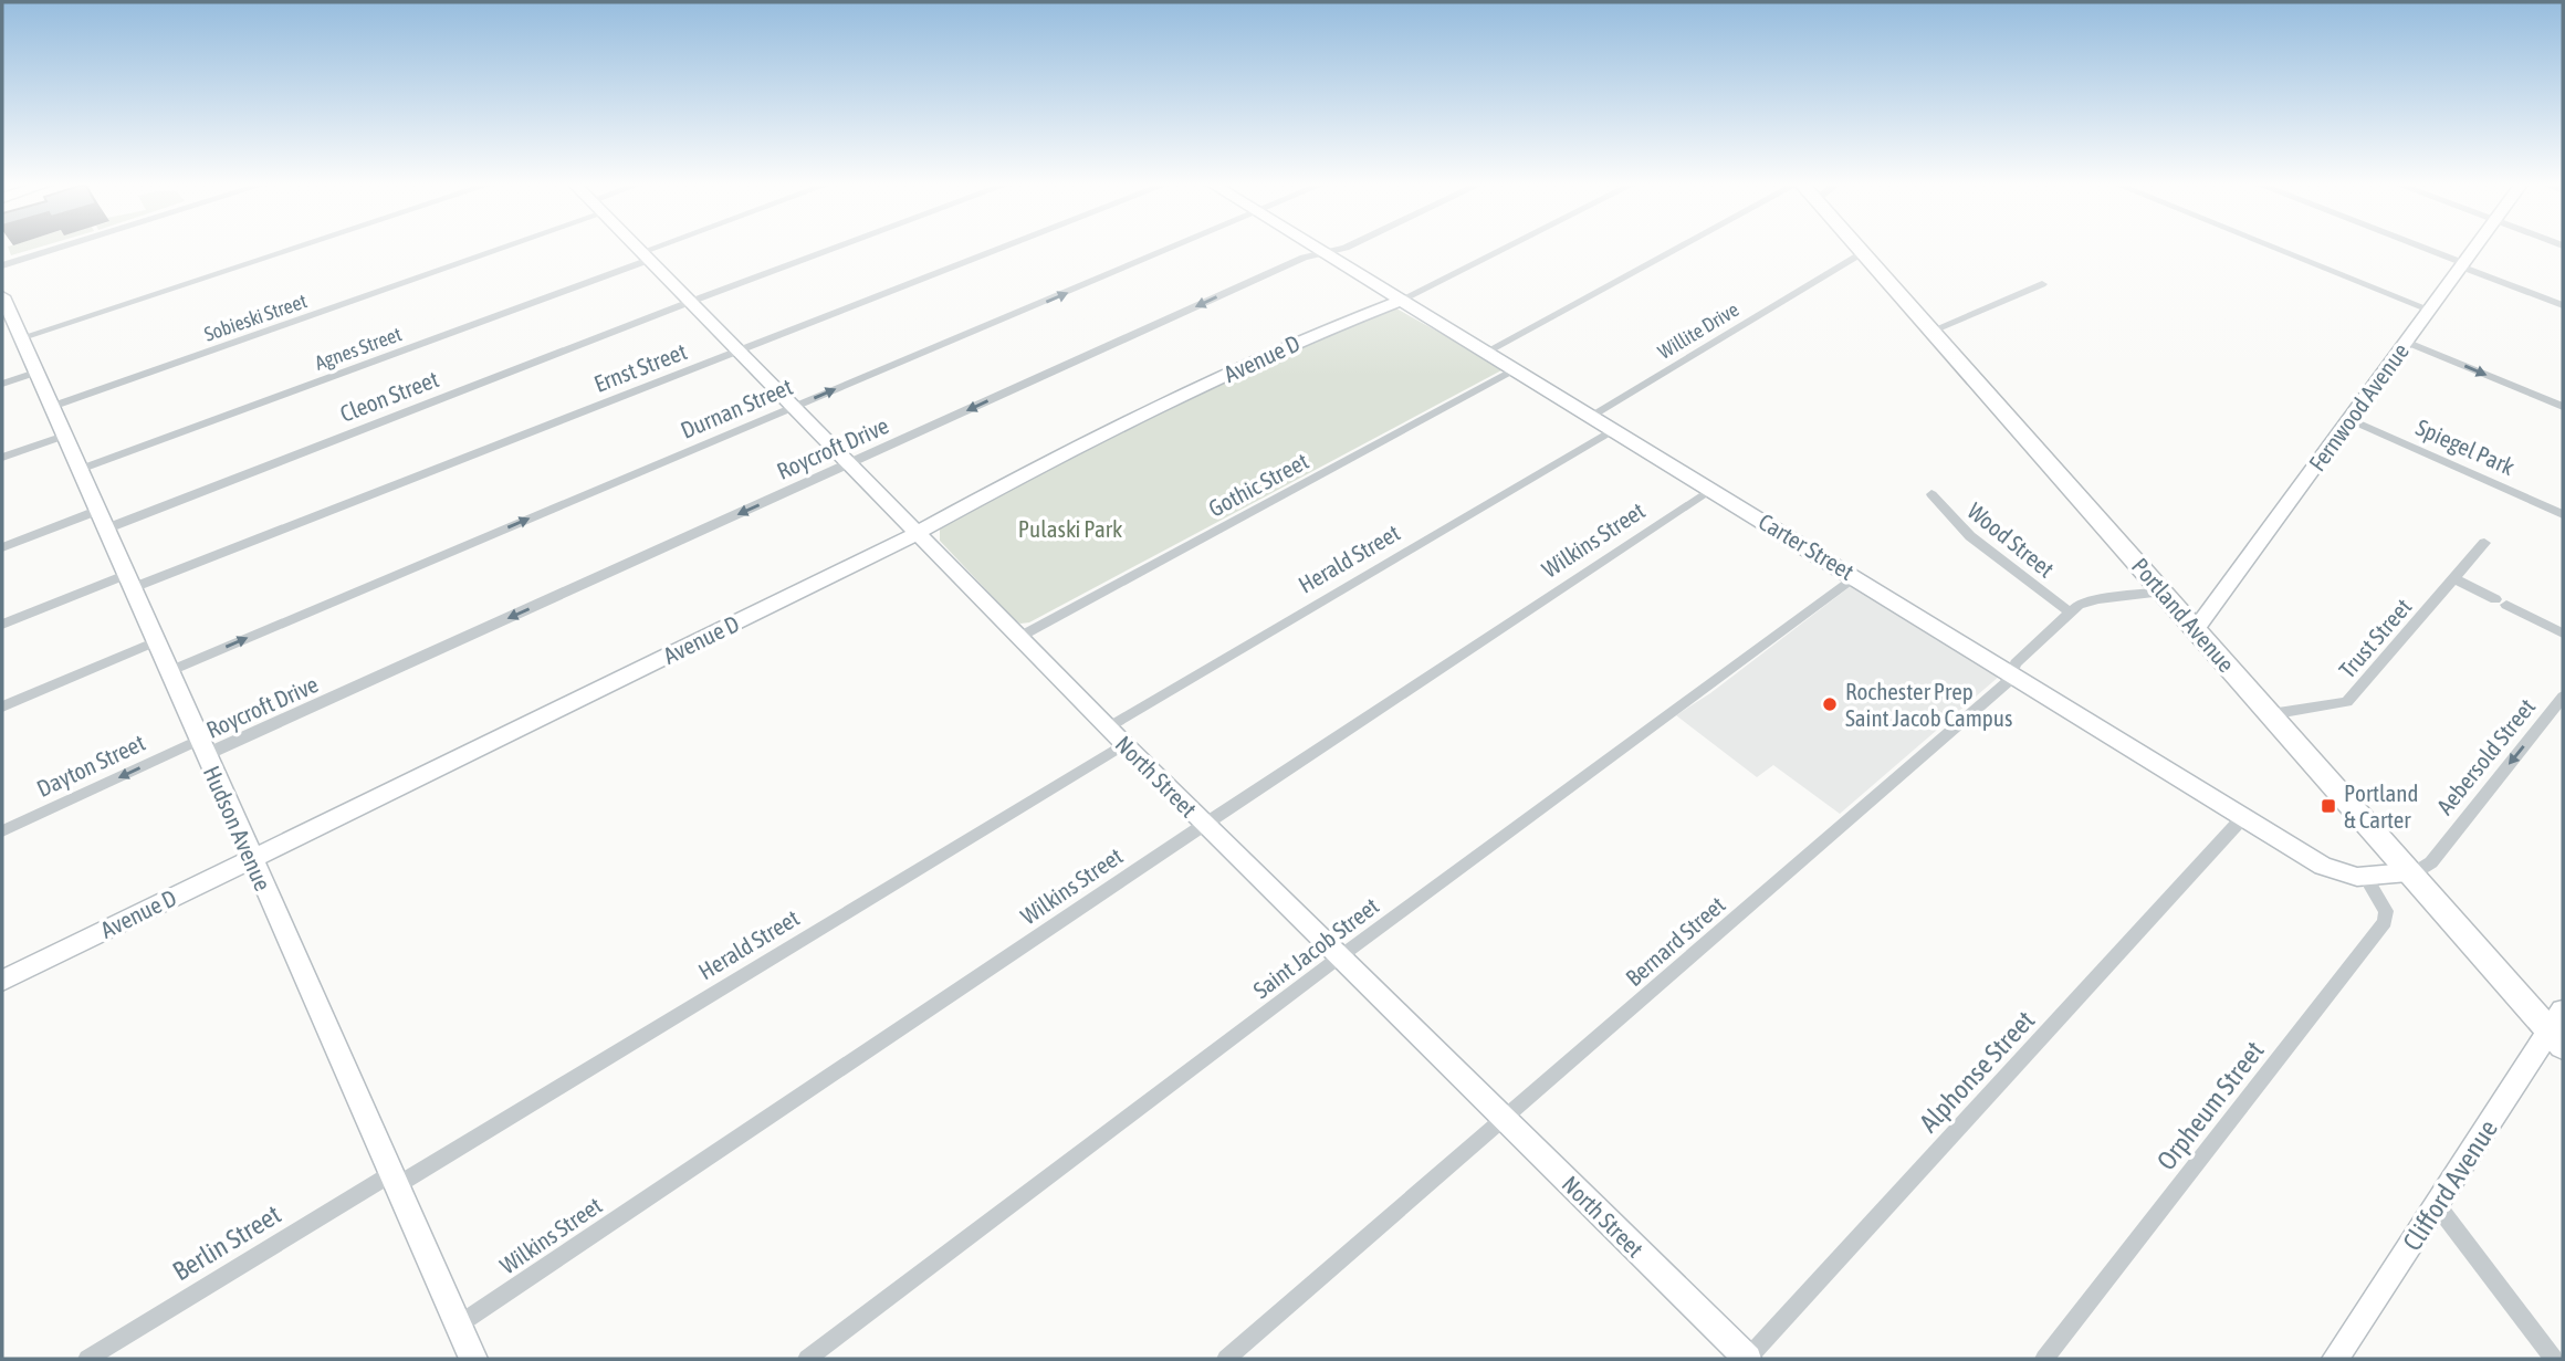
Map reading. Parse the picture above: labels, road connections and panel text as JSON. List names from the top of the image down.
{
  "streets": {
    "main road": ["Portland Avenue"],
    "street": [
      "Sobieski Street",
      "Willite Drive",
      "Agnes Street",
      "Avenue D",
      "Ernst Street",
      "Cleon Street",
      "Fernwood Avenue",
      "Durnan Street",
      "Spiegel Park",
      "Roycroft Drive",
      "Gothic Street",
      "Wilkins Street",
      "Wood Street",
      "Carter Street",
      "Herald Street",
      "Trust Street",
      "Aebersold Street",
      "Dayton Street",
      "North Street",
      "Hudson Avenue",
      "Bernard Street",
      "Saint Jacob Street",
      "Alphonse Street",
      "Orpheum Street",
      "Clifford Avenue",
      "Berlin Street"
    ]
  },
  "crossings": [
    ["Sobieski Street", "Hudson Avenue"],
    ["Willite Drive", "Carter Street"],
    ["Willite Drive", "Portland Avenue"],
    ["Agnes Street", "North Street"],
    ["Agnes Street", "Hudson Avenue"],
    ["Avenue D", "Carter Street"],
    ["Avenue D", "North Street"],
    ["Avenue D", "Hudson Avenue"],
    ["Ernst Street", "North Street"],
    ["Ernst Street", "Hudson Avenue"],
    ["Cleon Street", "North Street"],
    ["Cleon Street", "Hudson Avenue"],
    ["Fernwood Avenue", "Spiegel Park"],
    ["Fernwood Avenue", "Portland Avenue"],
    ["Durnan Street", "North Street"],
    ["Durnan Street", "Hudson Avenue"],
    ["Roycroft Drive", "Carter Street"],
    ["Roycroft Drive", "Dayton Street"],
    ["Roycroft Drive", "North Street"],
    ["Roycroft Drive", "Hudson Avenue"],
    ["Gothic Street", "Carter Street"],
    ["Gothic Street", "North Street"],
    ["Wilkins Street", "Carter Street"],
    ["Wilkins Street", "North Street"],
    ["Wilkins Street", "Hudson Avenue"],
    ["Wood Street", "Bernard Street"],
    ["Carter Street", "Herald Street"],
    ["Carter Street", "Portland Avenue"],
    ["Carter Street", "Aebersold Street"],
    ["Carter Street", "Bernard Street"],
    ["Carter Street", "Saint Jacob Street"],
    ["Carter Street", "Alphonse Street"],
    ["Carter Street", "Orpheum Street"],
    ["Herald Street", "North Street"],
    ["Herald Street", "Hudson Avenue"],
    ["Herald Street", "Berlin Street"],
    ["Portland Avenue", "Trust Street"],
    ["Portland Avenue", "Aebersold Street"],
    ["Portland Avenue", "Bernard Street"],
    ["Portland Avenue", "Clifford Avenue"],
    ["Dayton Street", "Hudson Avenue"],
    ["North Street", "Bernard Street"],
    ["North Street", "Saint Jacob Street"],
    ["North Street", "Alphonse Street"],
    ["Hudson Avenue", "Berlin Street"]
  ],
  "one_way": ["Durnan Street", "Roycroft Drive", "Aebersold Street"],
  "parks": ["Pulaski Park"],
  "places": {
    "other": ["Rochester Prep Saint Jacob Campus"],
    "transit": ["Portland & Carter"]
  }
}
